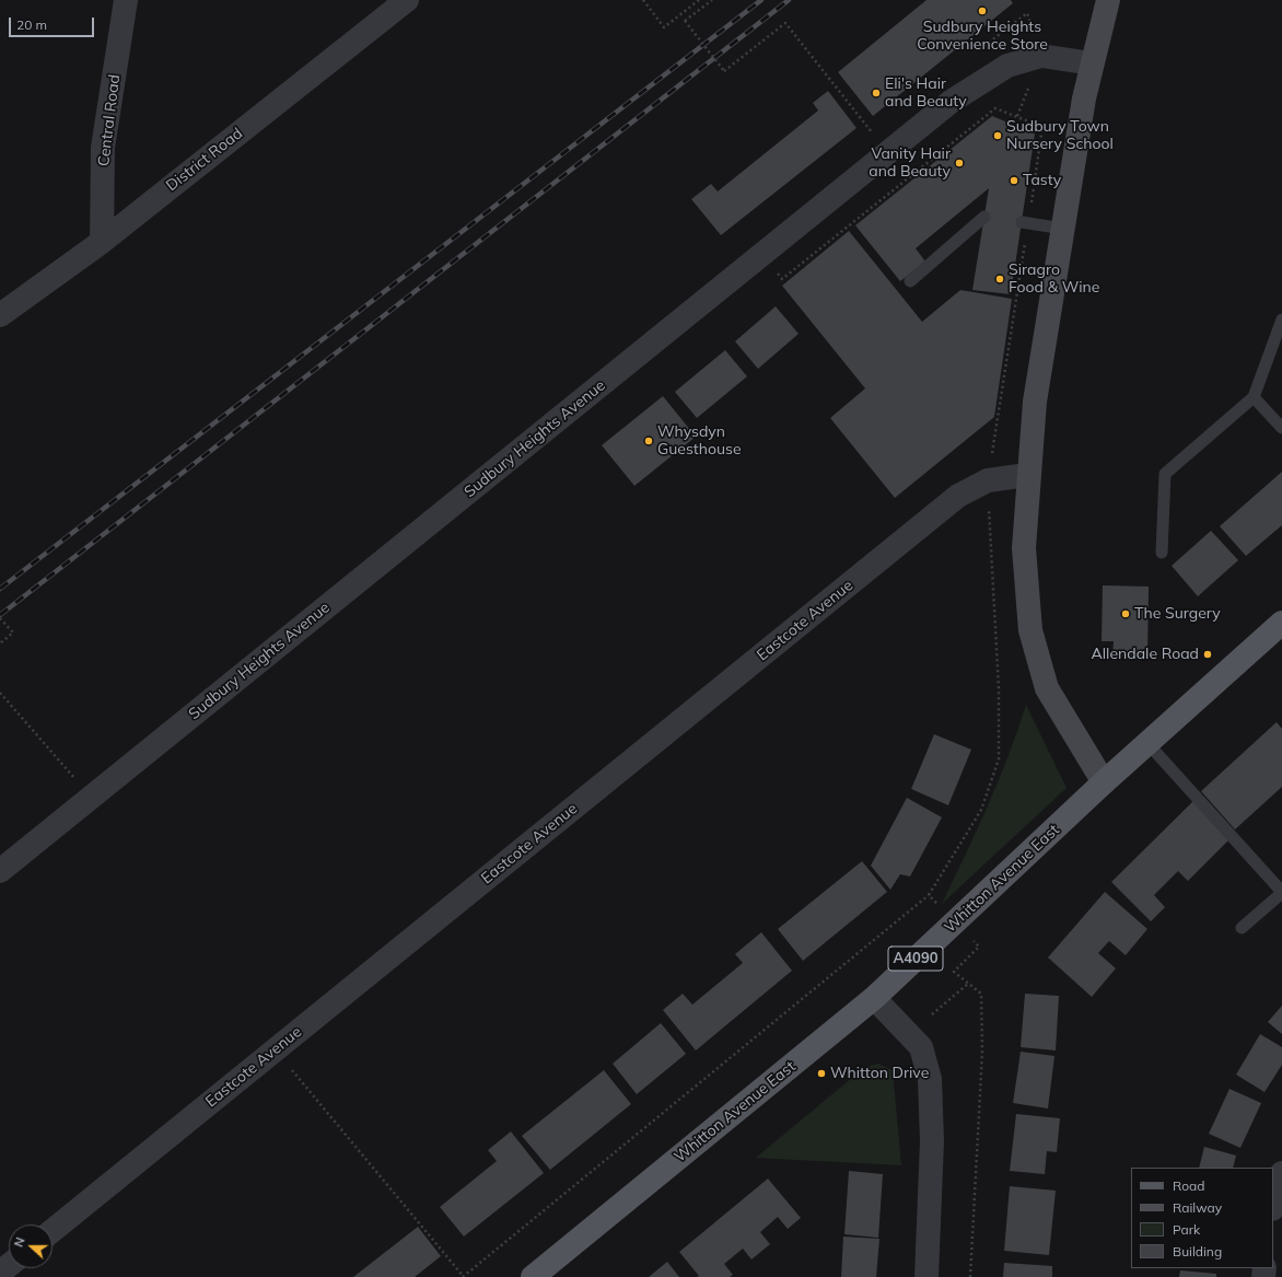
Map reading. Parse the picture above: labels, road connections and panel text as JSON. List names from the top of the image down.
{
  "streets": {
    "main road": ["Whitton Avenue East", "A4090"],
    "street": [
      "Central Road",
      "District Road",
      "Sudbury Heights Avenue",
      "Eastcote Avenue"
    ]
  },
  "crossings": [
    ["Central Road", "District Road"]
  ],
  "places": [
    "Sudbury Heights Convenience Store",
    "Eli's Hair and Beauty",
    "Sudbury Town Nursery School",
    "Vanity Hair and Beauty",
    "Tasty",
    "Siragro Food & Wine",
    "Whysdyn Guesthouse",
    "The Surgery",
    "Allendale Road",
    "Whitton Drive"
  ],
  "legend": [
    "Road",
    "Railway",
    "Park",
    "Building"
  ],
  "scale_bar": "20 m",
  "north": "left"
}
